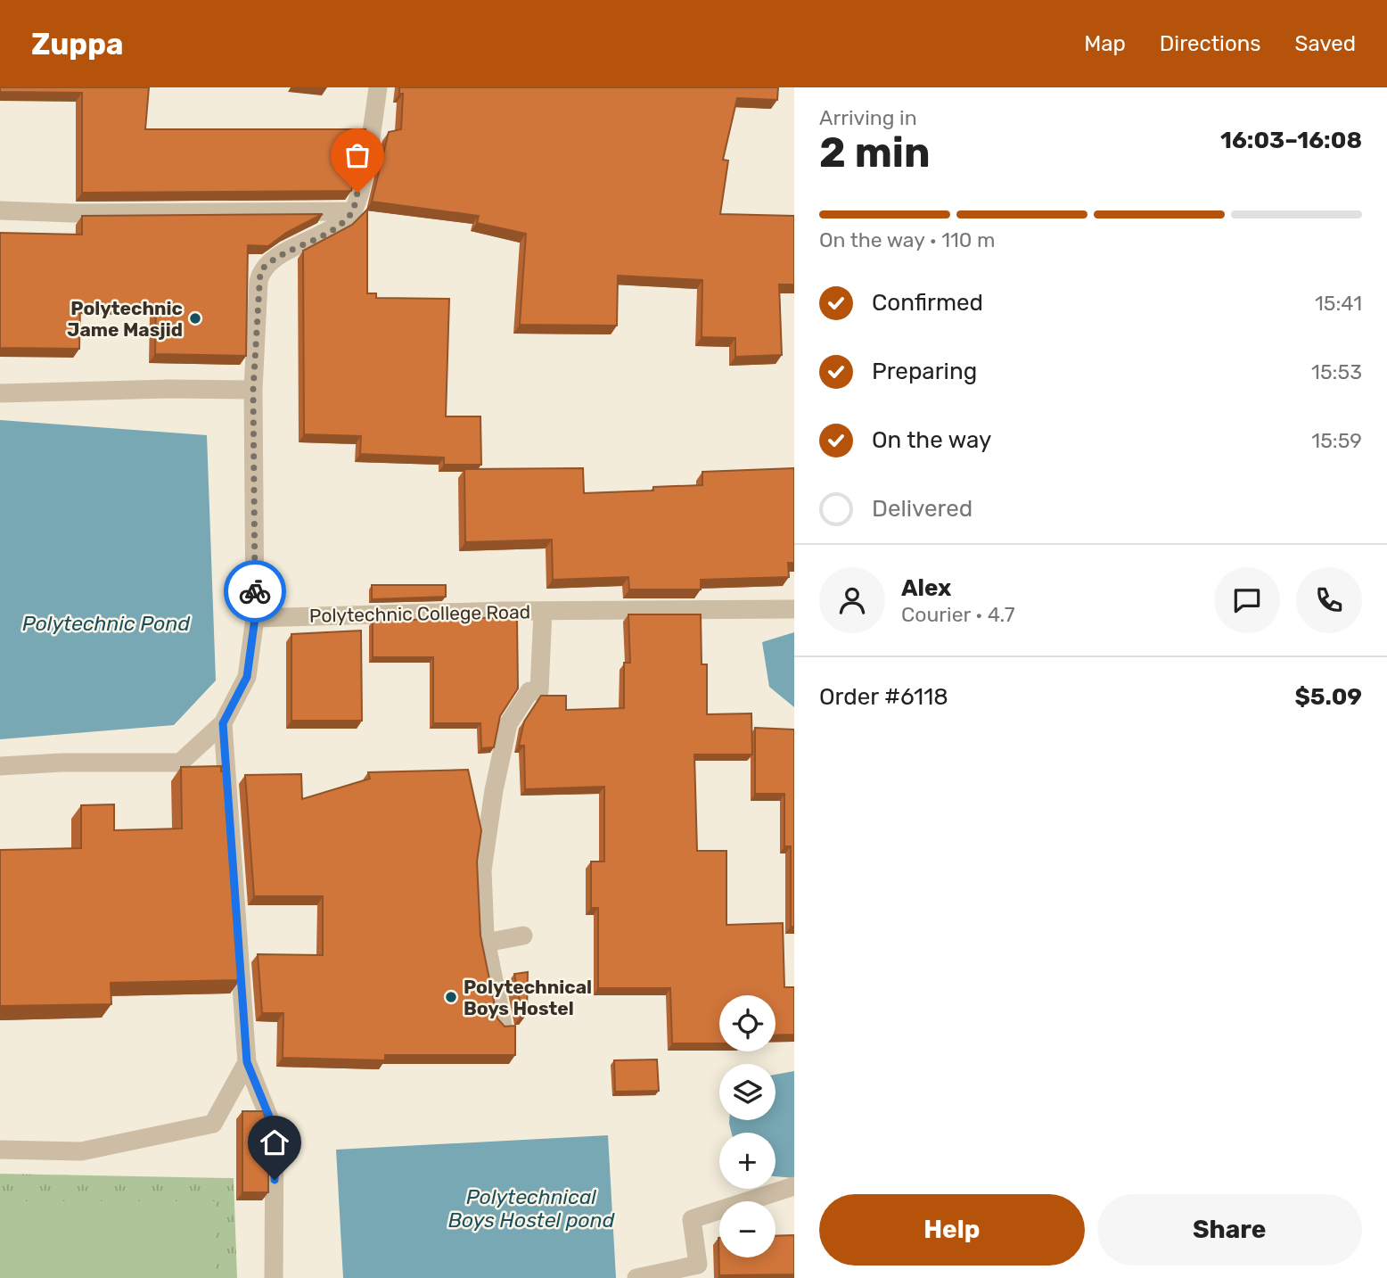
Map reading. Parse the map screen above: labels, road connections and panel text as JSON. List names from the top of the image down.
{
  "streets": {
    "street": ["Polytechnic College Road"]
  },
  "water": ["Polytechnic Pond", "Polytechnical Boys Hostel pond"],
  "places": ["Polytechnic Jame Masjid", "Polytechnical Boys Hostel"],
  "page": {
    "header": "Zuppa",
    "nav": ["Map", "Directions", "Saved"],
    "heading": ["2 min", "Arriving in", "16:03–16:08"],
    "panel": [
      "Alex",
      "Courier · 4.7",
      "Order #6118",
      "$5.09"
    ],
    "bar": "On the way · 110 m",
    "list": [
      ["Confirmed", "15:41"],
      ["Preparing", "15:53"],
      ["On the way", "15:59"],
      "Delivered"
    ],
    "map_buttons": ["+", "−"],
    "buttons": ["Help", "Share"]
  }
}
